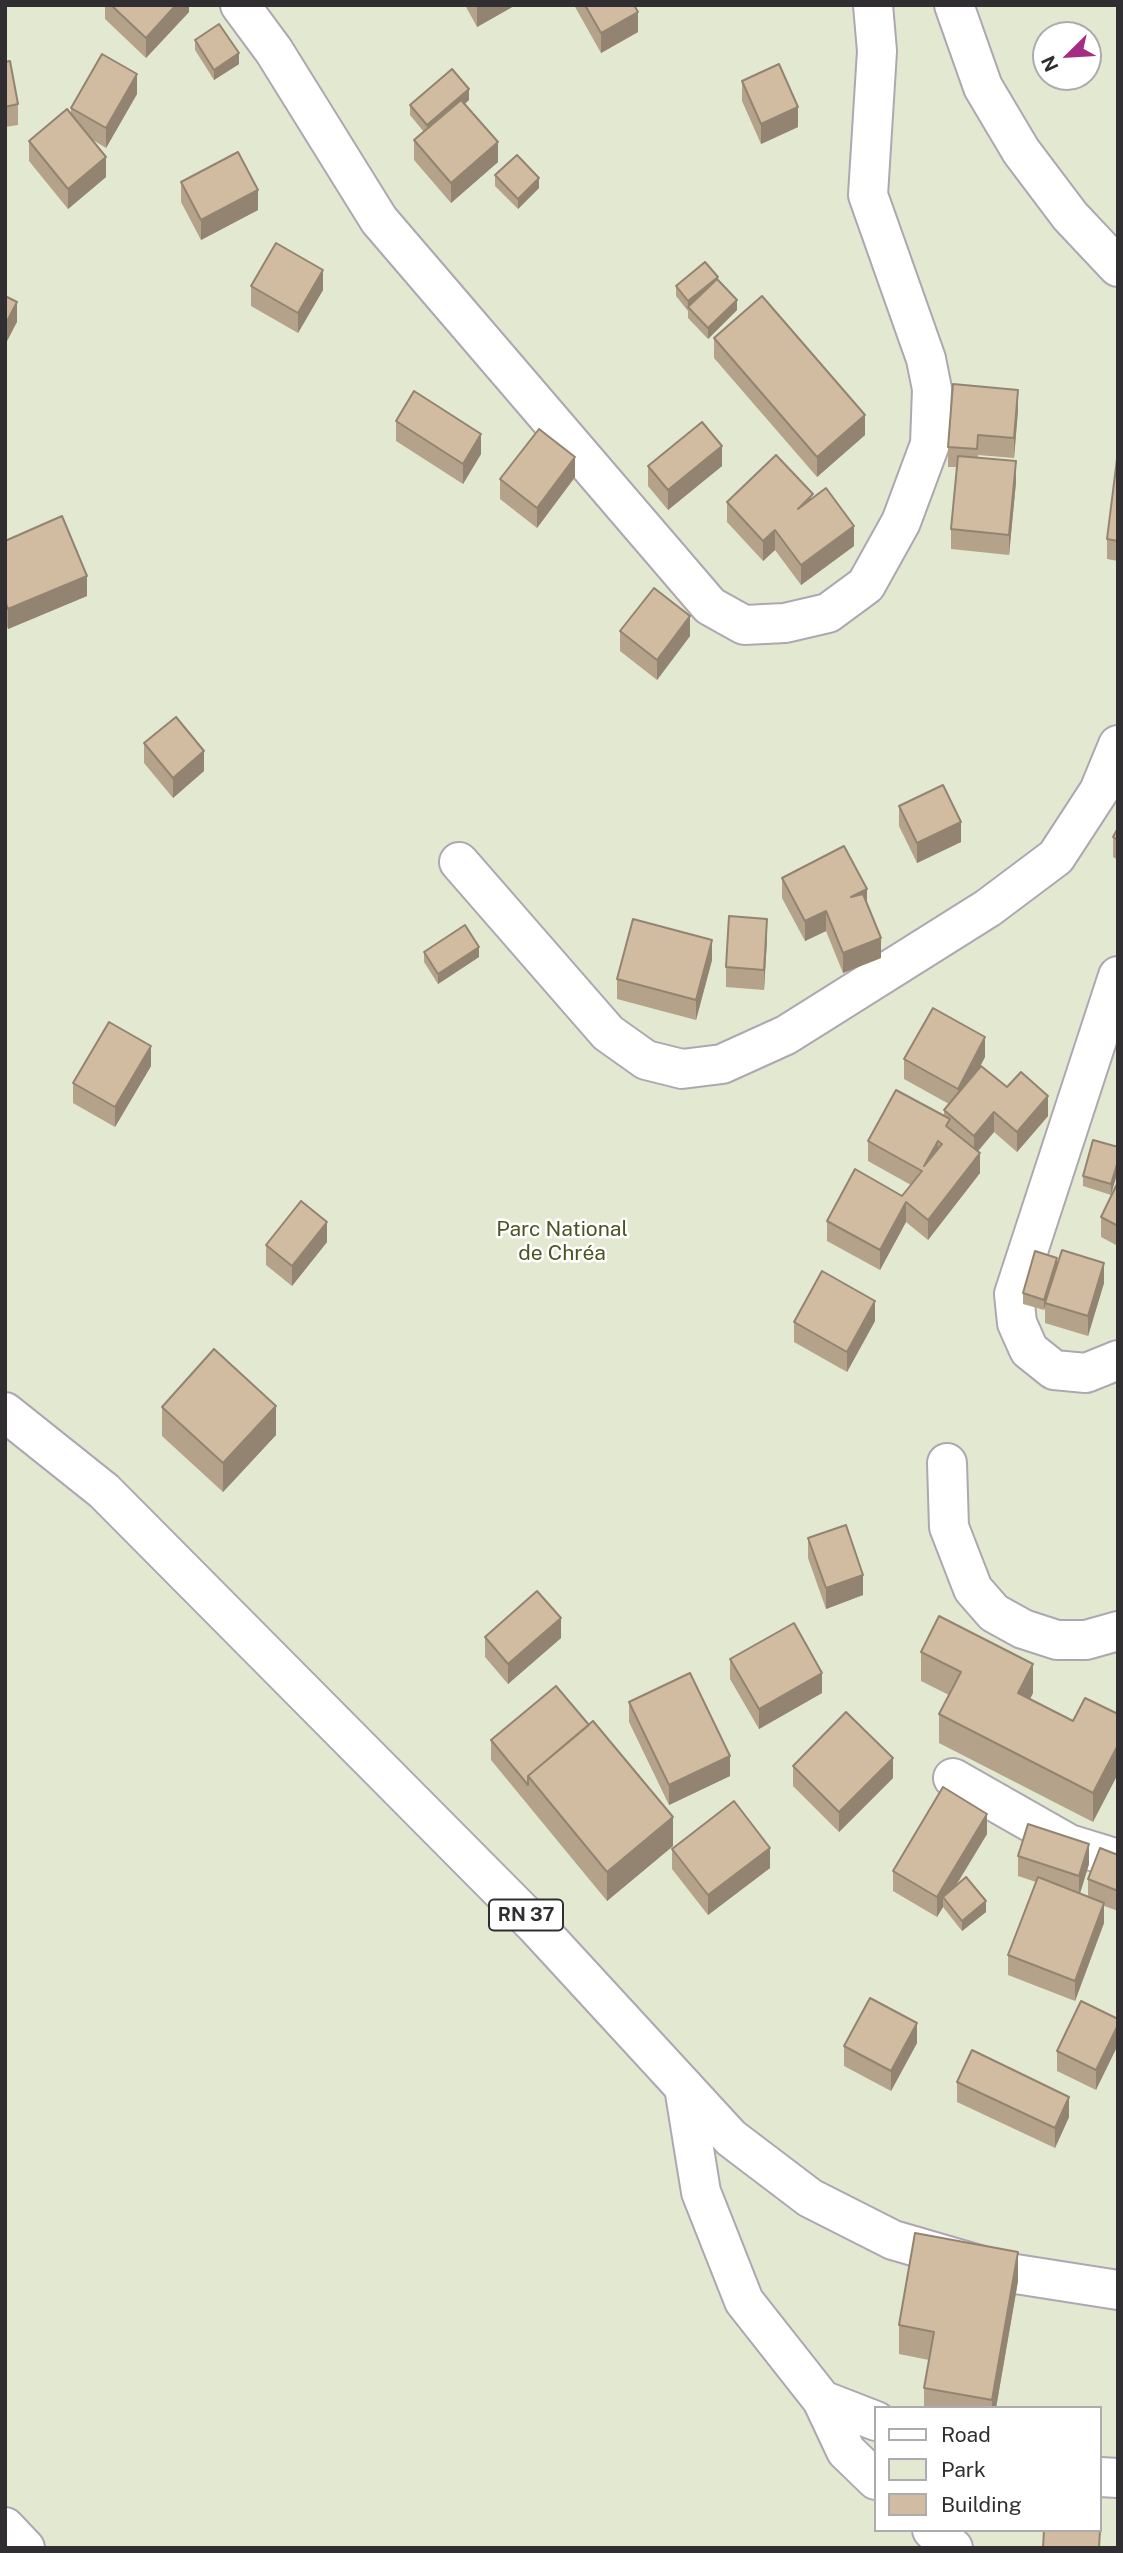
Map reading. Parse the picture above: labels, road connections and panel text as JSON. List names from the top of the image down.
{
  "streets": {
    "street": ["RN 37"]
  },
  "parks": ["Parc National de Chréa"],
  "legend": ["Road", "Park", "Building"],
  "north": "bottom left"
}
